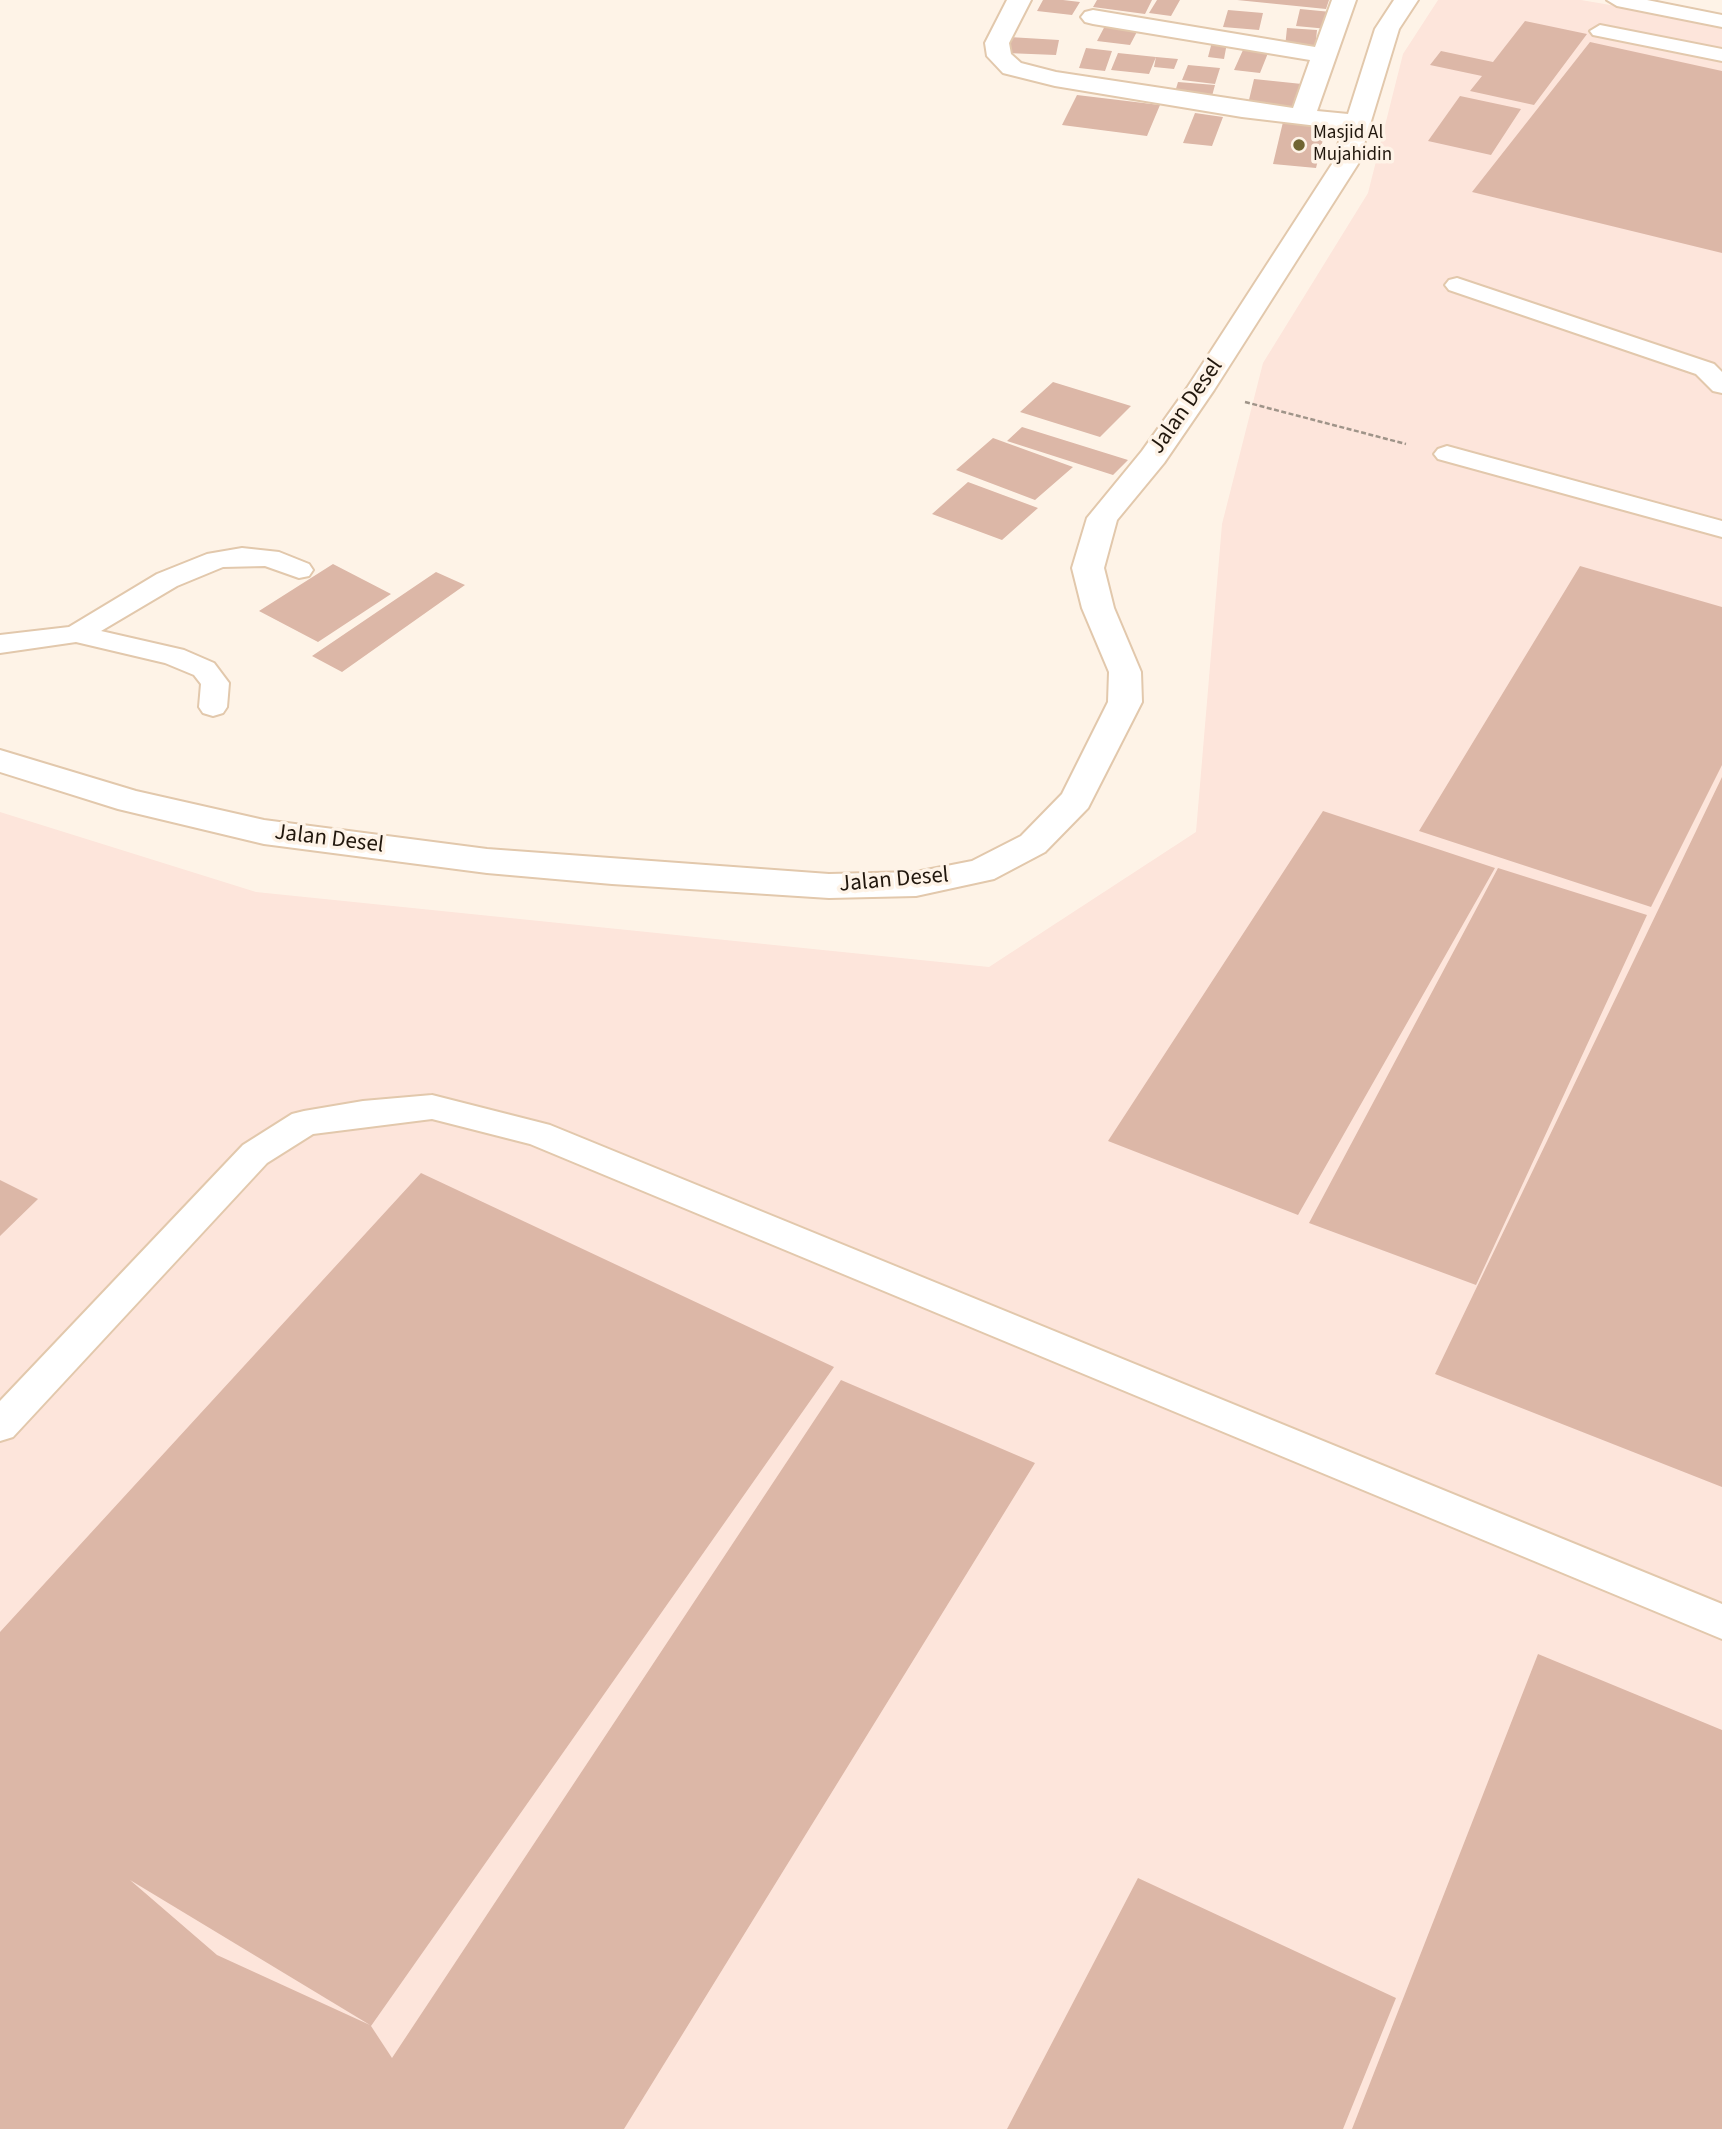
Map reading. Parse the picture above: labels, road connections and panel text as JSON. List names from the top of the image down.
{
  "streets": {
    "street": ["Jalan Desel"]
  },
  "places": ["Masjid Al Mujahidin"]
}
